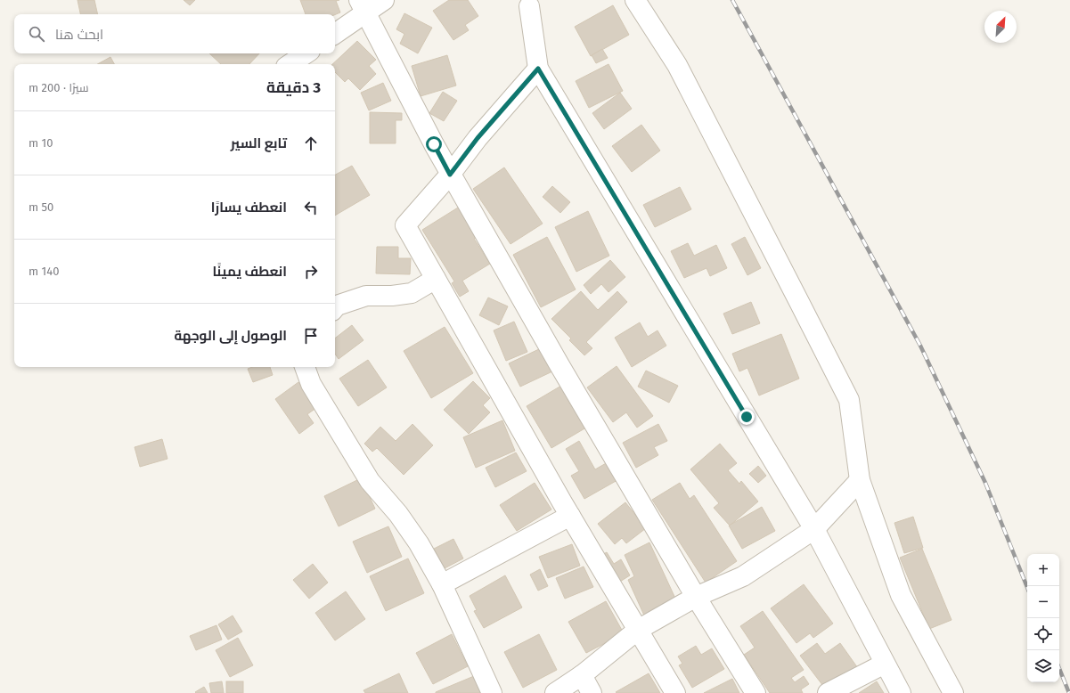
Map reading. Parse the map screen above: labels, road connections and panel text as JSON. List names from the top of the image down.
{
  "north": "top right",
  "page": {
    "search": "ابحث هنا",
    "heading": ["3 دقيقة", "سيرًا · 200 m"],
    "list": [
      ["تابع السير", "10 m"],
      ["انعطف يسارًا", "50 m"],
      ["انعطف يمينًا", "140 m"],
      "الوصول إلى الوجهة"
    ],
    "map_buttons": ["+", "−"]
  }
}
